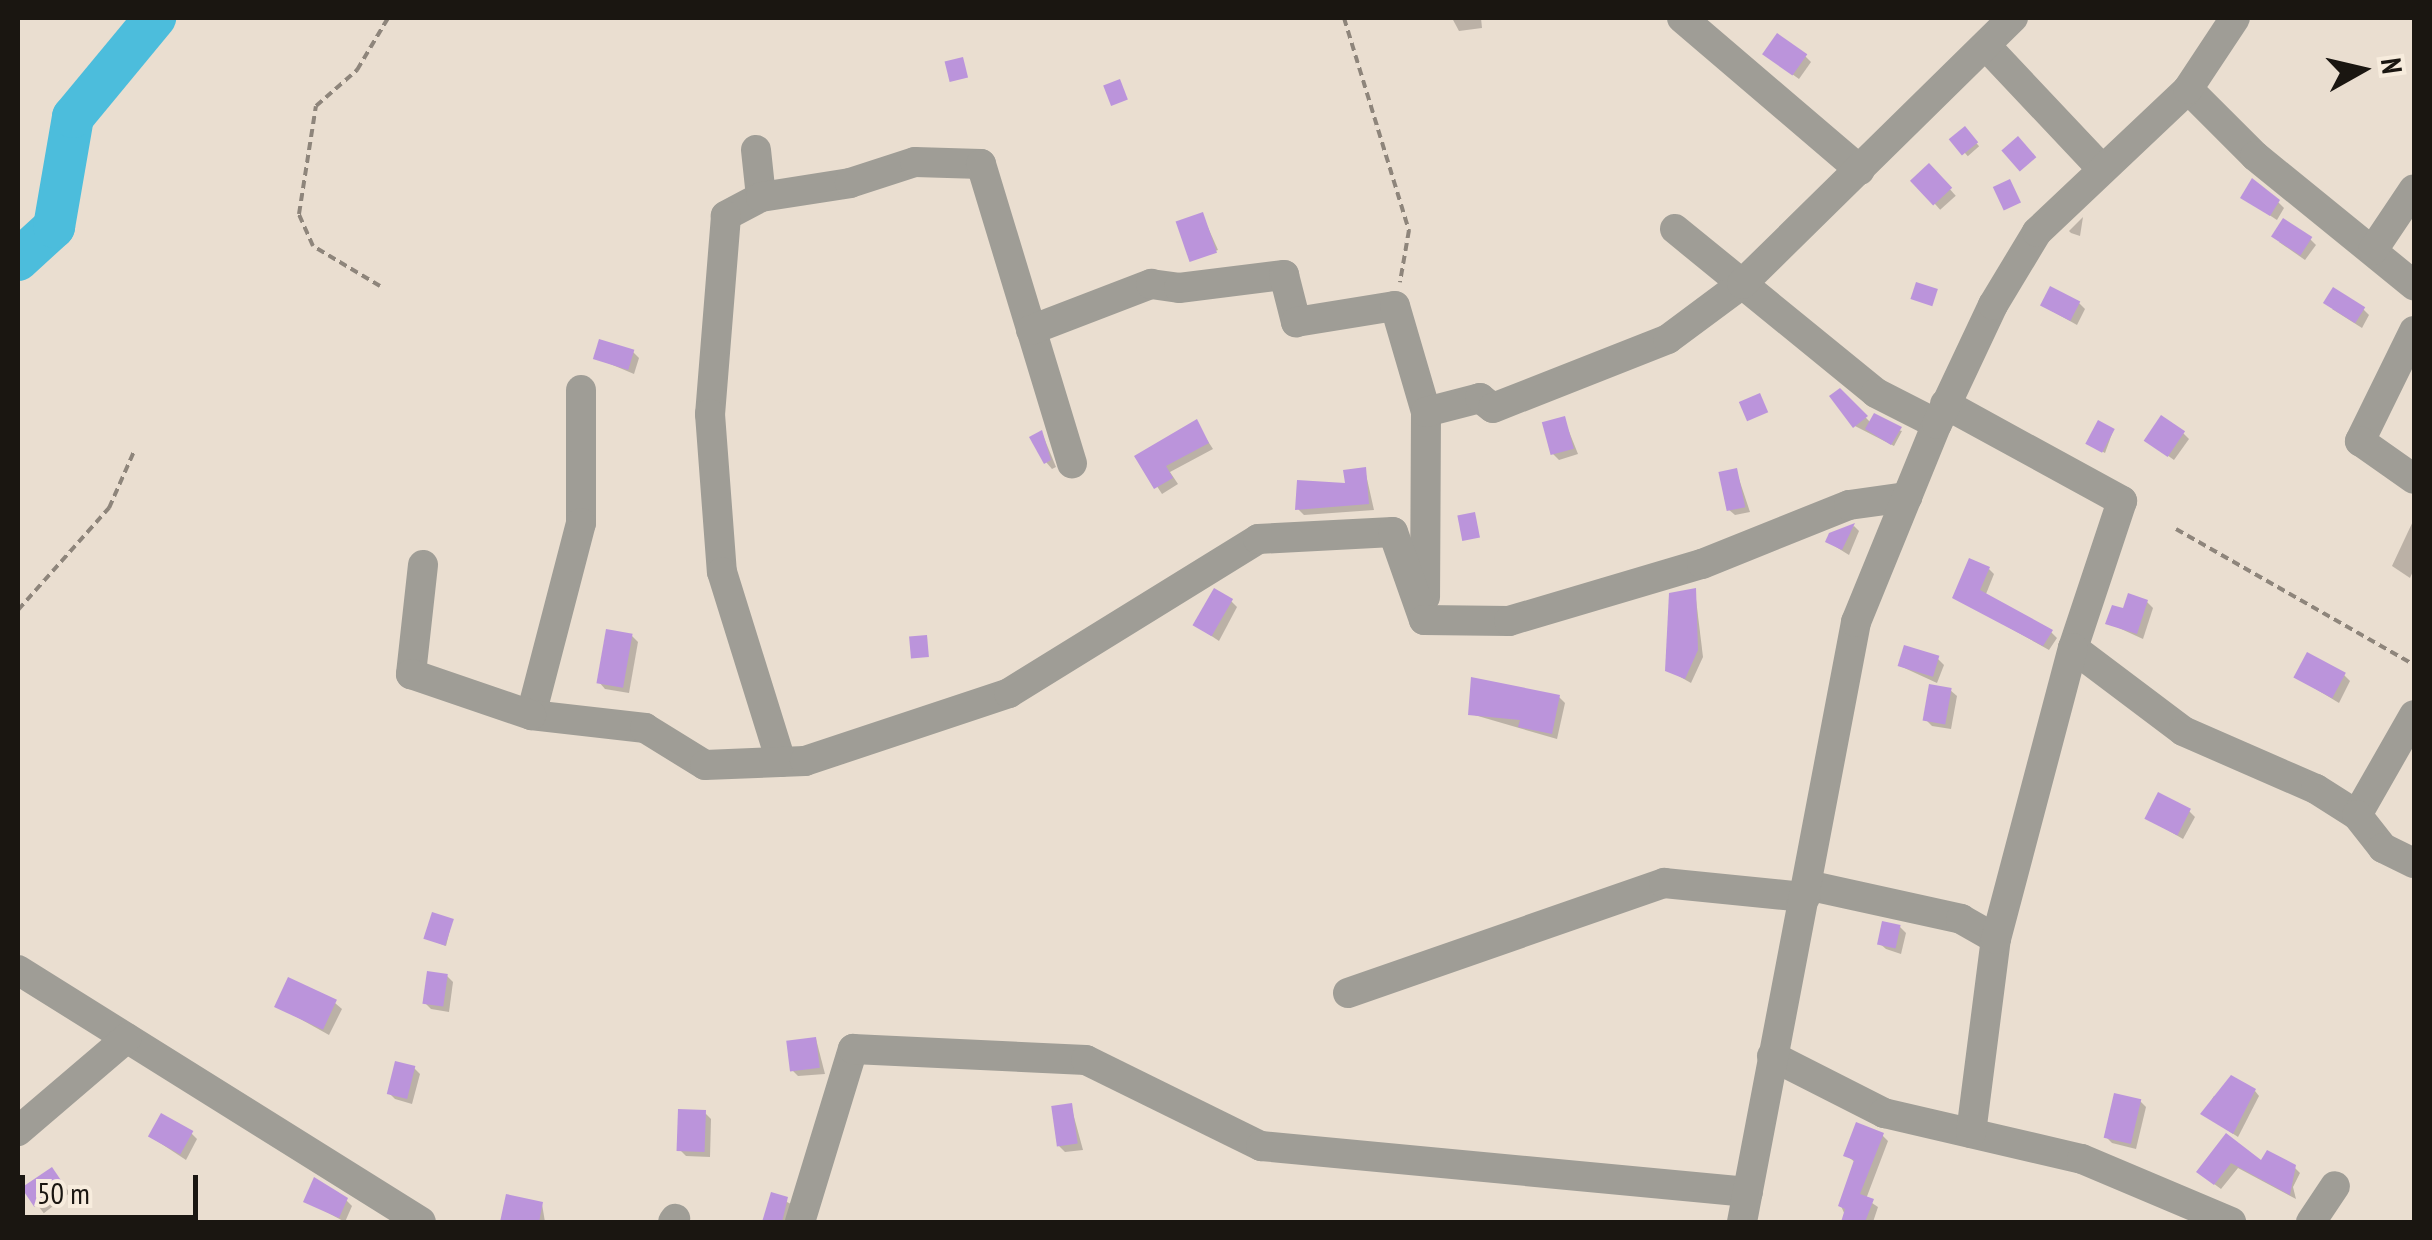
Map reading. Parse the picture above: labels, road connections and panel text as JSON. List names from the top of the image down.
{
  "scale_bar": "50 m",
  "north": "right"
}
